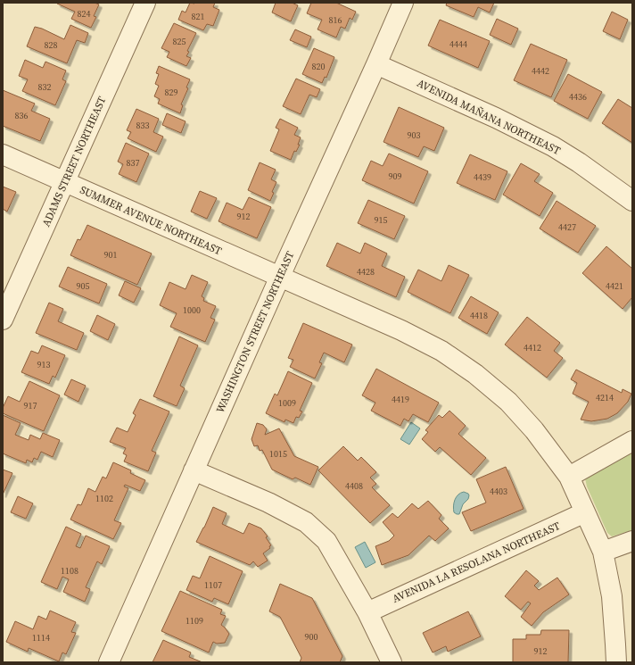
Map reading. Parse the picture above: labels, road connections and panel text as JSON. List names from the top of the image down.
{
  "streets": {
    "street": [
      "AVENIDA MAÑANA NORTHEAST",
      "ADAMS STREET NORTHEAST",
      "SUMMER AVENUE NORTHEAST",
      "WASHINGTON STREET NORTHEAST",
      "AVENIDA LA RESOLANA NORTHEAST"
    ]
  },
  "crossings": [
    ["AVENIDA MAÑANA NORTHEAST", "WASHINGTON STREET NORTHEAST"],
    ["ADAMS STREET NORTHEAST", "SUMMER AVENUE NORTHEAST"],
    ["SUMMER AVENUE NORTHEAST", "WASHINGTON STREET NORTHEAST"],
    ["SUMMER AVENUE NORTHEAST", "AVENIDA LA RESOLANA NORTHEAST"]
  ],
  "house_numbers": [
    "824",
    "821",
    "816",
    "825",
    "4444",
    "828",
    "820",
    "4442",
    "832",
    "829",
    "4436",
    "836",
    "833",
    "903",
    "837",
    "909",
    "4439",
    "912",
    "915",
    "4427",
    "901",
    "4428",
    "905",
    "4421",
    "1000",
    "4418",
    "4412",
    "913",
    "4214",
    "4419",
    "1009",
    "917",
    "1015",
    "4408",
    "4403",
    "1102",
    "1108",
    "1107",
    "1109",
    "900",
    "1114",
    "912"
  ]
}
